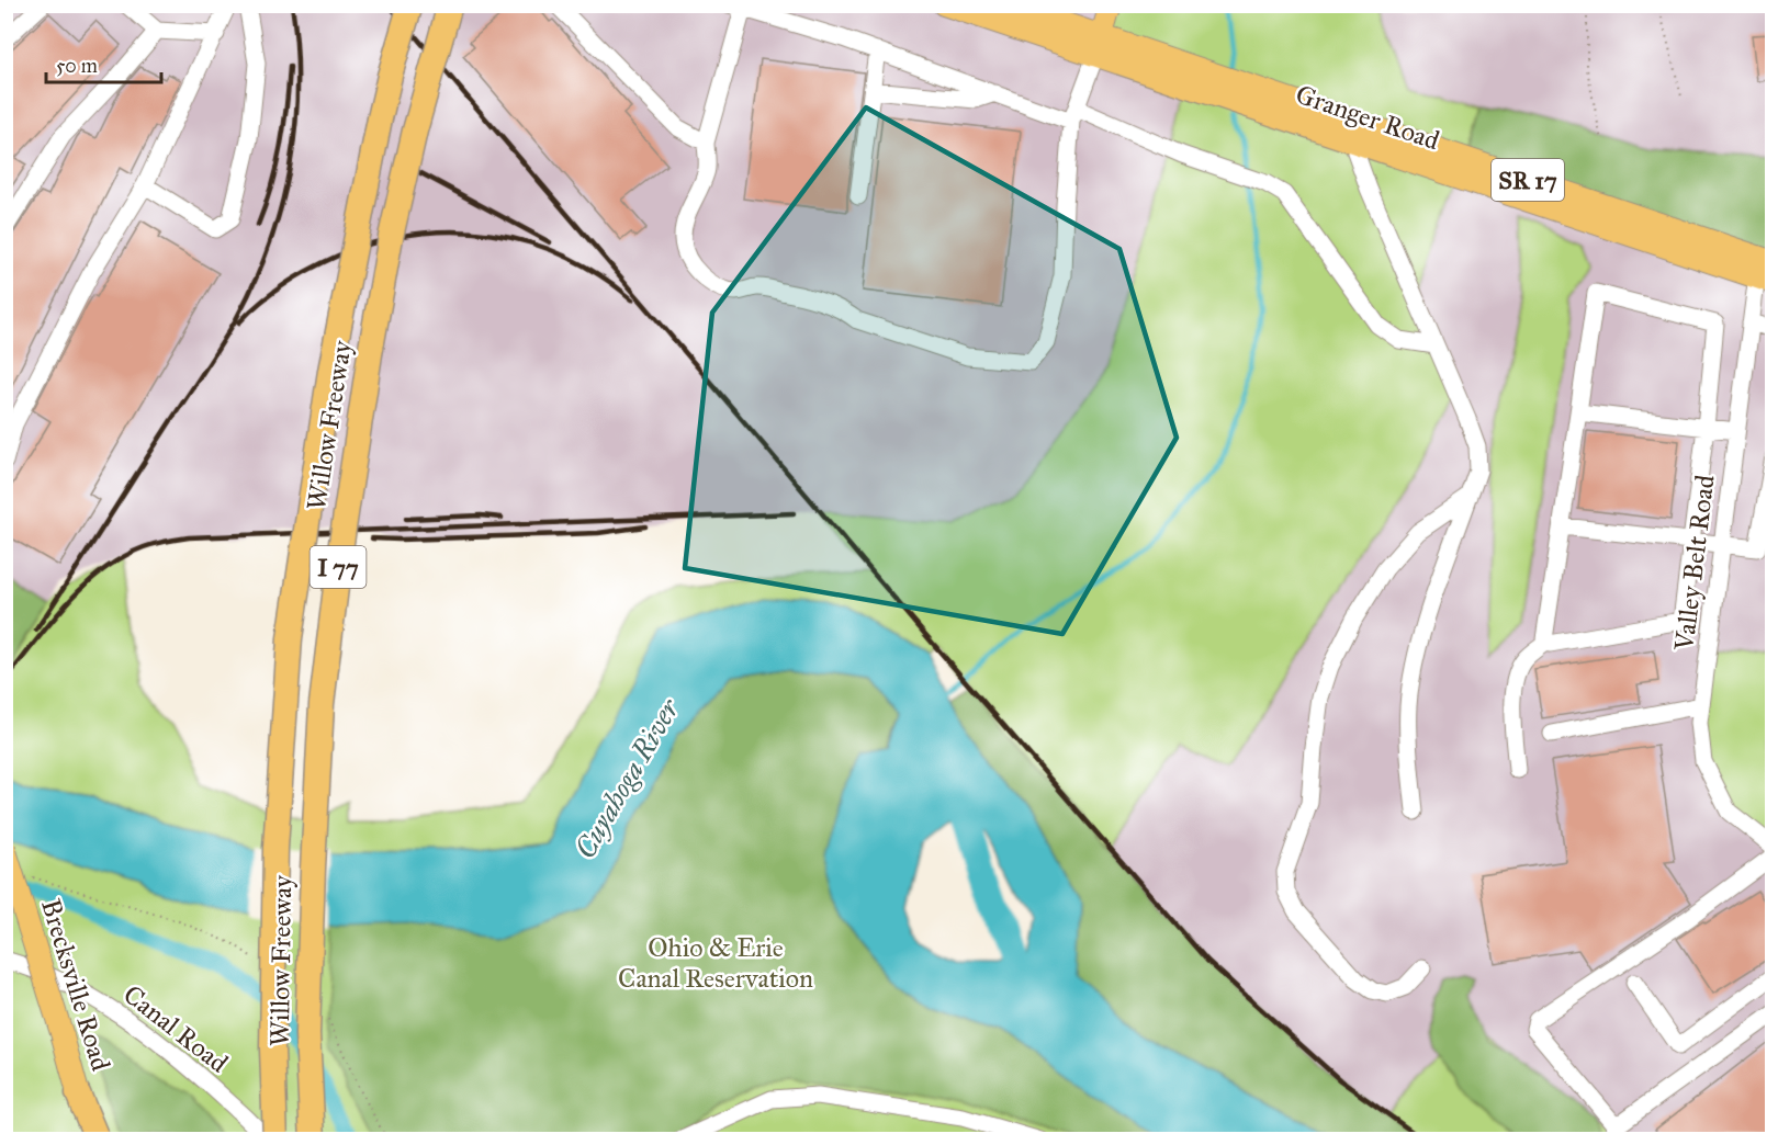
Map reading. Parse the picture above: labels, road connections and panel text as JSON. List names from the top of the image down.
{
  "streets": {
    "highway": ["Willow Freeway", "I 77"],
    "main road": ["Granger Road", "SR 17", "Brecksville Road"],
    "street": ["Valley Belt Road", "Canal Road"]
  },
  "crossings": [
    ["Granger Road", "Valley Belt Road"]
  ],
  "water": ["Cuyahoga River"],
  "parks": ["Ohio & Erie Canal Reservation"],
  "scale_bar": "50 m"
}
